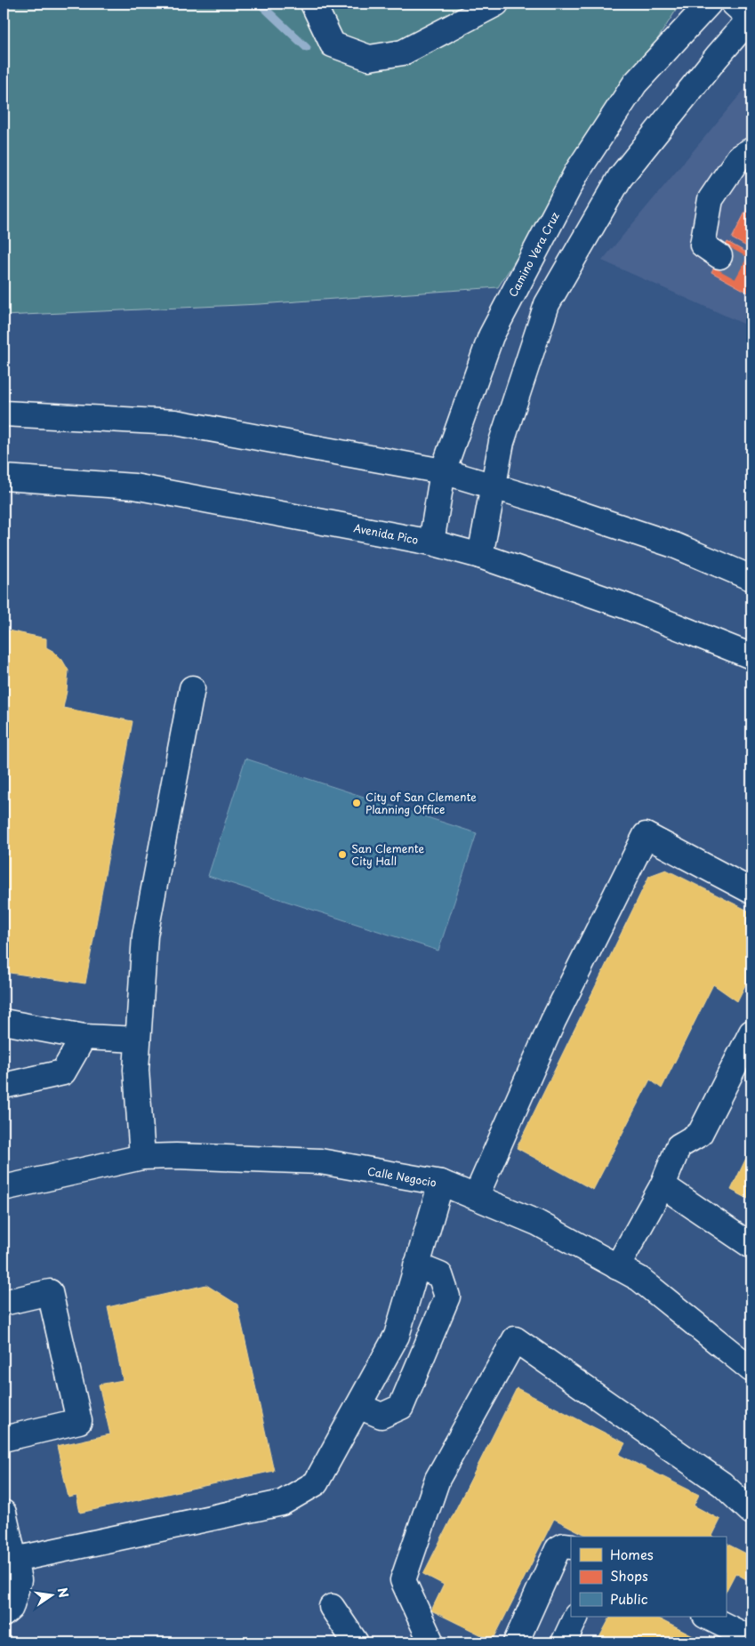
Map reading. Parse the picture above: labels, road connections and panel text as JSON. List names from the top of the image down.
{
  "streets": {
    "main road": ["Camino Vera Cruz", "Avenida Pico", "Calle Negocio"]
  },
  "crossings": [
    ["Camino Vera Cruz", "Avenida Pico"]
  ],
  "places": ["City of San Clemente Planning Office", "San Clemente City Hall"],
  "legend": ["Homes", "Shops", "Public"],
  "north": "right"
}
